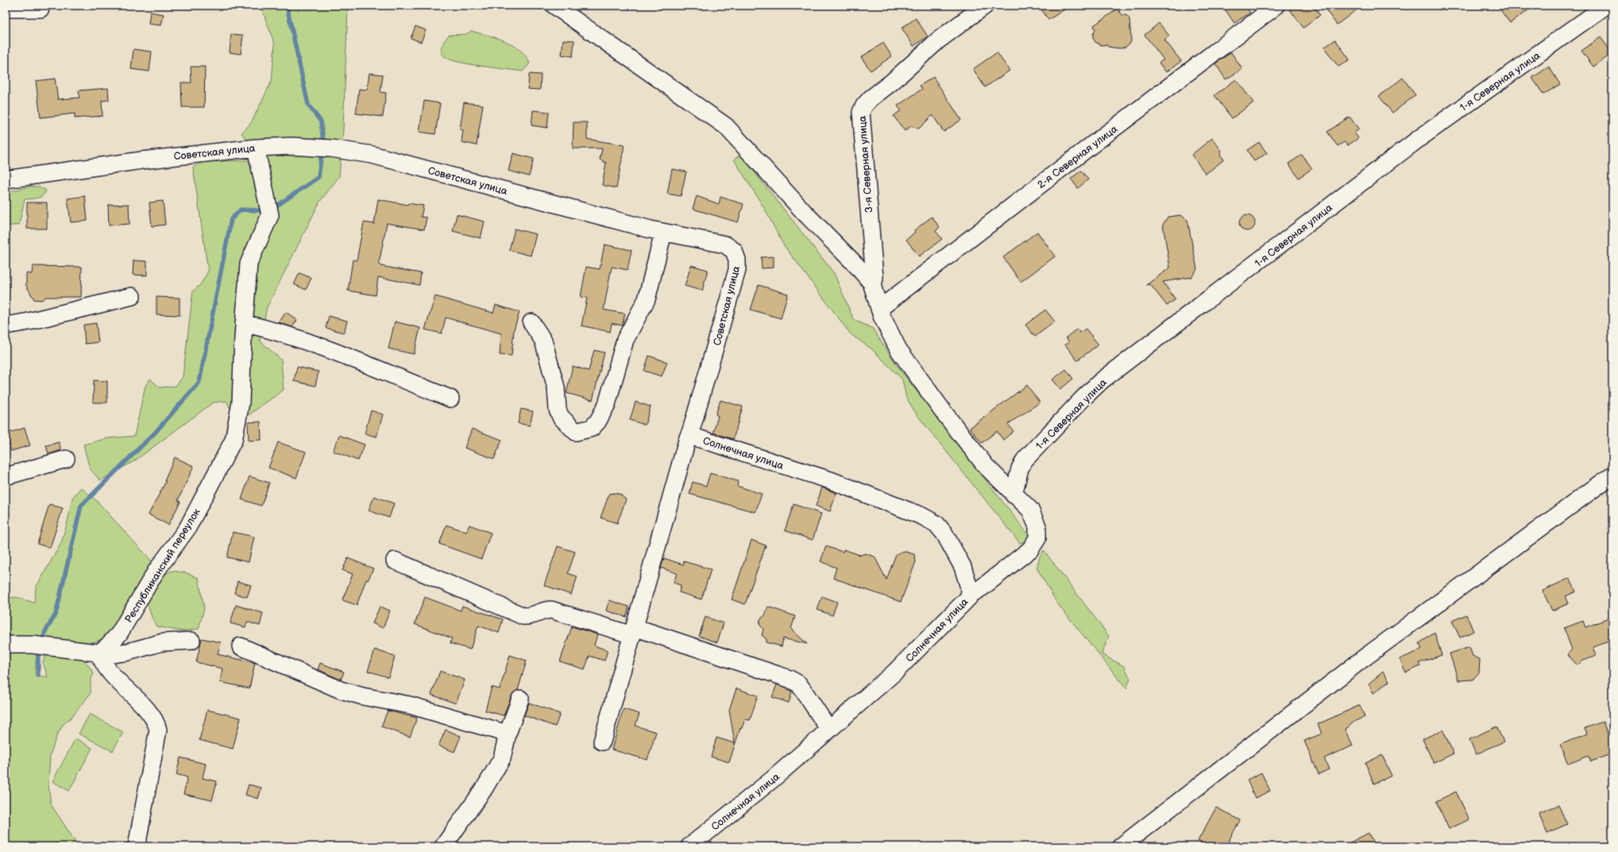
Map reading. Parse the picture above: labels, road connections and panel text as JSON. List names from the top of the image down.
{
  "streets": {
    "street": [
      "1-я Северная улица",
      "Советская улица",
      "2-я Северная улица",
      "3-я Северная улица",
      "Солнечная улица",
      "Республиканский переулок"
    ]
  },
  "crossings": [
    ["Советская улица", "Солнечная улица"],
    ["Советская улица", "Республиканский переулок"]
  ]
}
